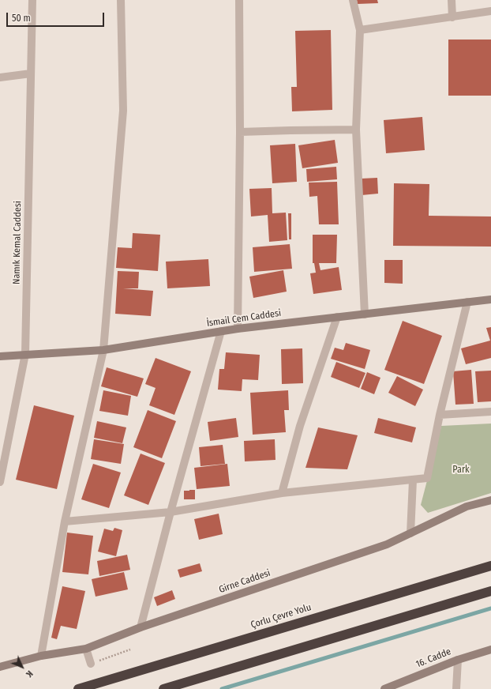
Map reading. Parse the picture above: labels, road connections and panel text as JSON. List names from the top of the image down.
{
  "streets": {
    "highway": ["Çorlu Çevre Yolu"],
    "street": [
      "Namık Kemal Caddesi",
      "İsmail Cem Caddesi",
      "Girne Caddesi",
      "16. Cadde"
    ]
  },
  "crossings": [
    ["Namık Kemal Caddesi", "İsmail Cem Caddesi"]
  ],
  "parks": ["Park"],
  "scale_bar": "50 m",
  "north": "bottom right"
}
